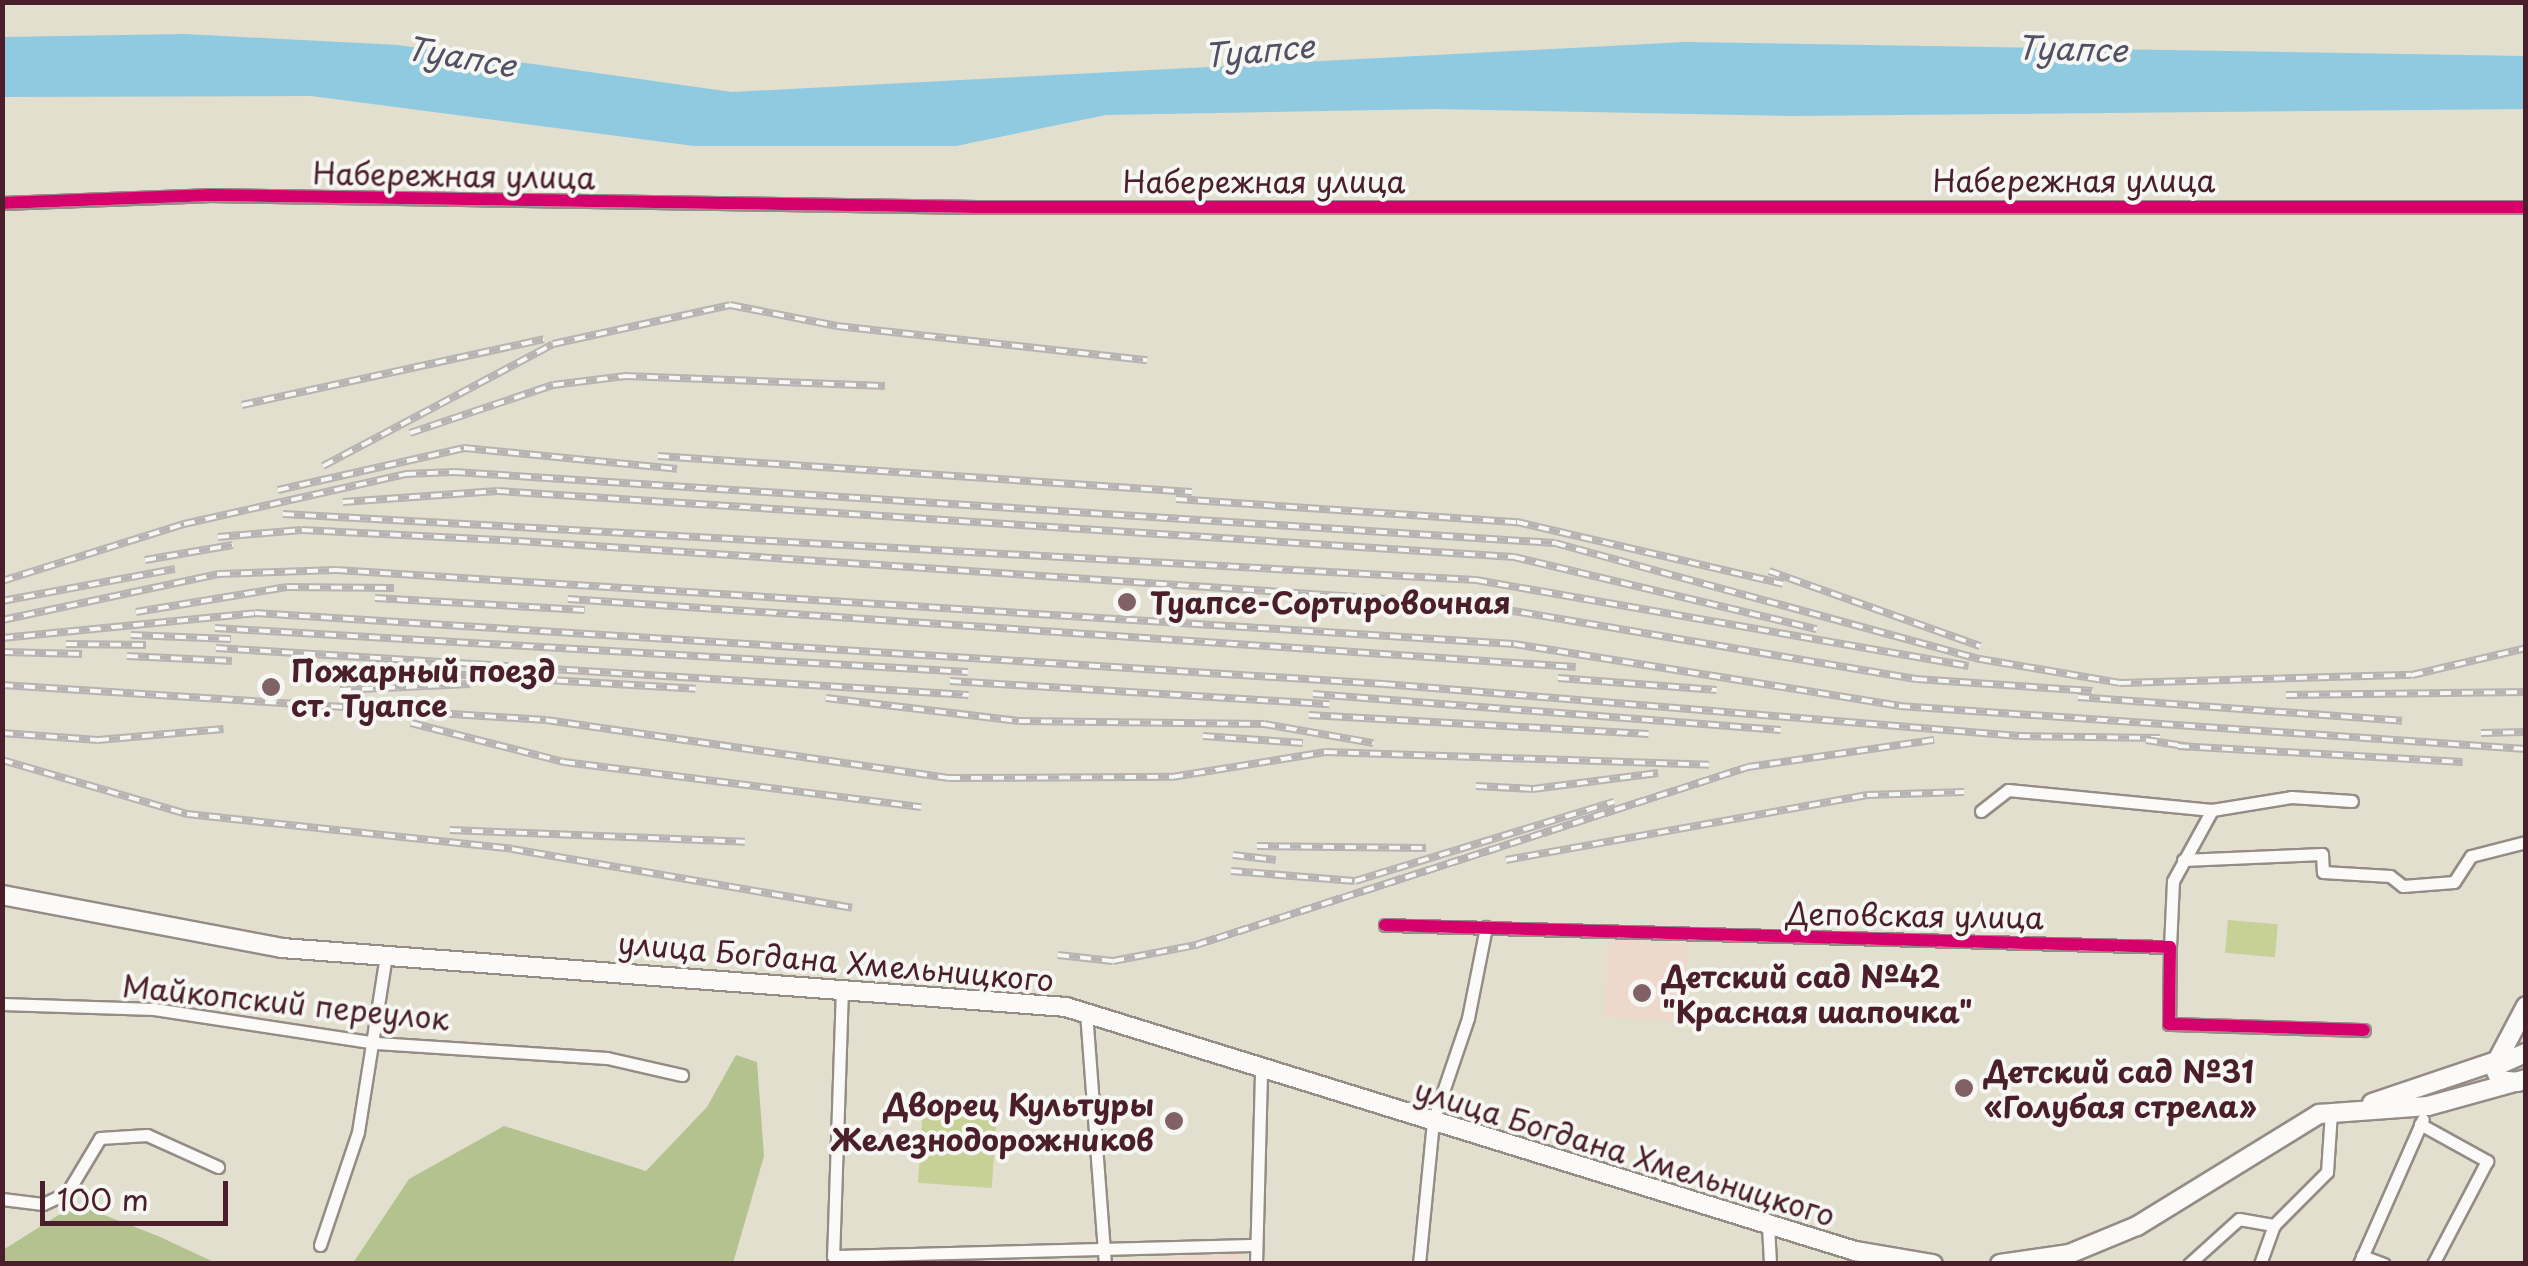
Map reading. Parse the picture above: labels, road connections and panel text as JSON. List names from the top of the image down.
{
  "streets": {
    "main road": ["улица Богдана Хмельницкого"],
    "street": ["Набережная улица", "Деповская улица", "Майкопский переулок"]
  },
  "water": ["Туапсе"],
  "places": [
    "Туапсе-Сортировочная",
    "Пожарный поезд ст. Туапсе",
    "Детский сад №42 \"Красная шапочка\"",
    "Детский сад №31 «Голубая стрела»",
    "Дворец Культуры Железнодорожников"
  ],
  "scale_bar": "100 m"
}
